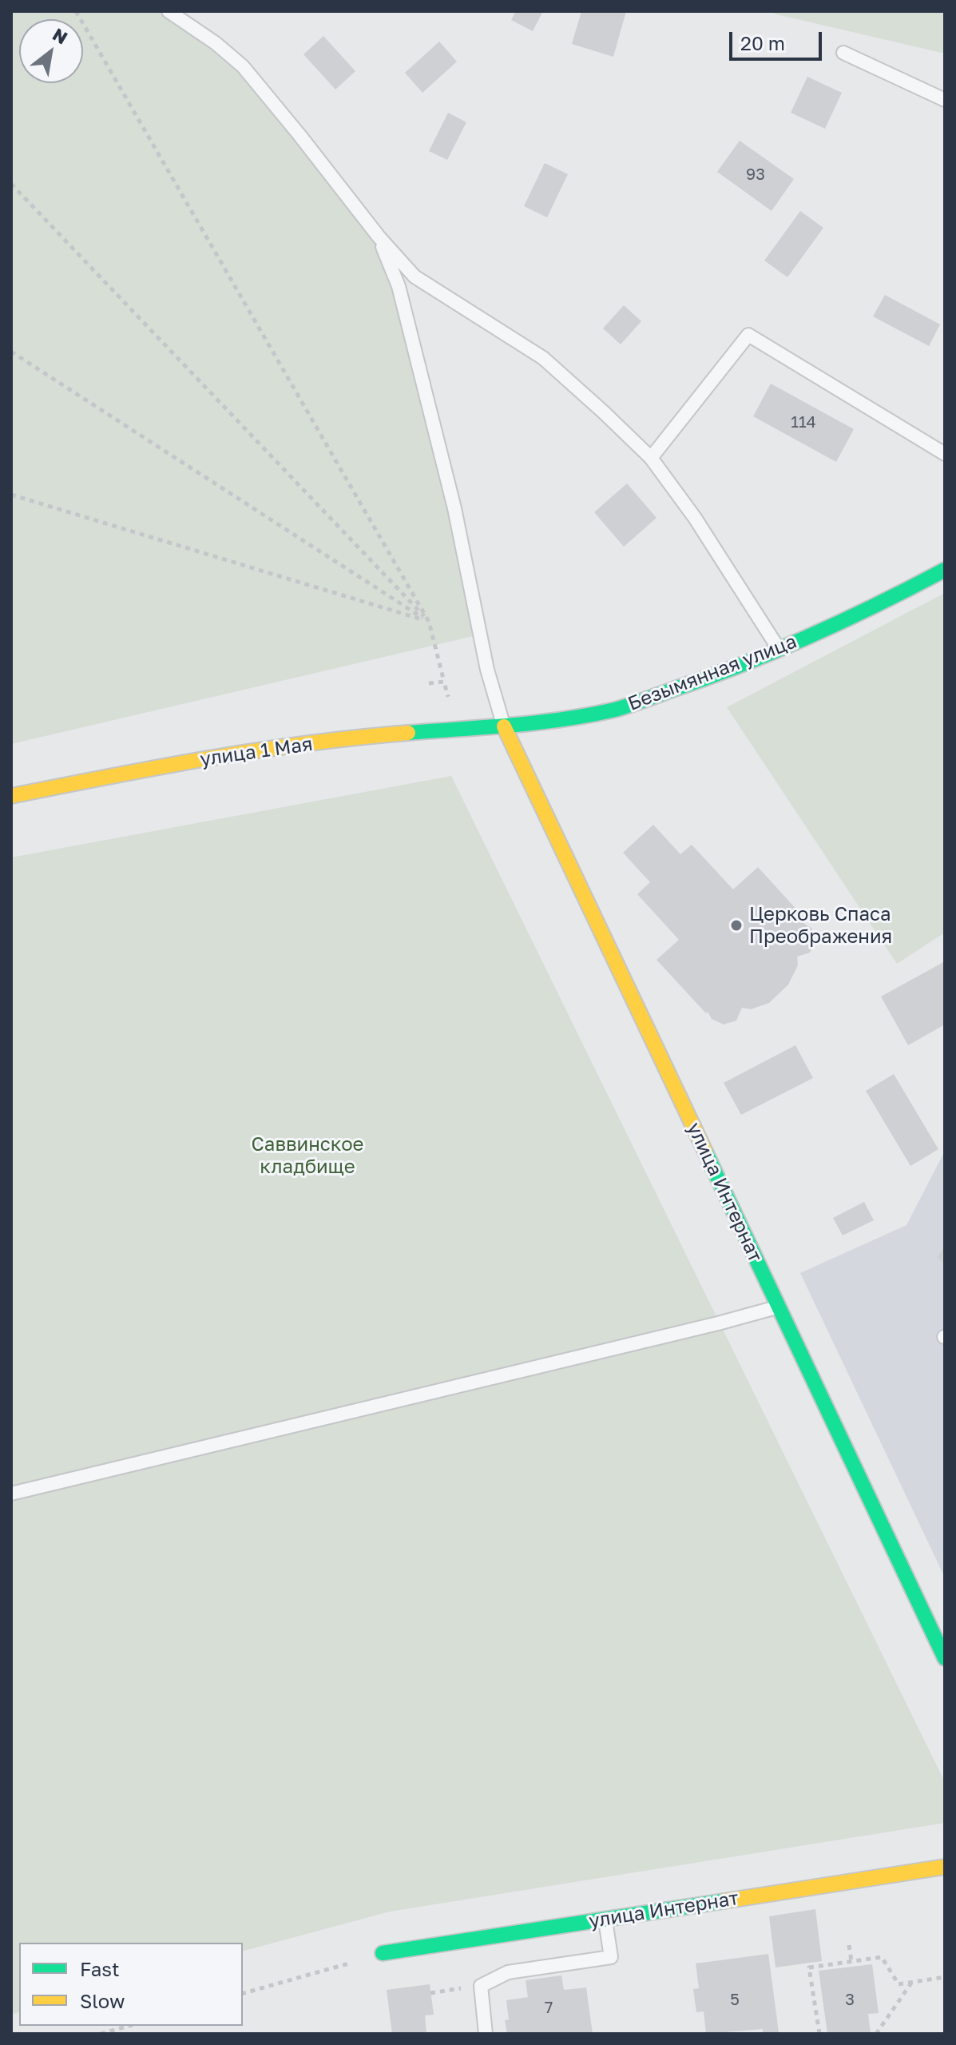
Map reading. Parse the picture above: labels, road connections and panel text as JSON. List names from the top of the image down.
{
  "streets": {
    "street": ["Безымянная улица", "улица 1 Мая", "улица Интернат"]
  },
  "crossings": [
    ["Безымянная улица", "улица 1 Мая"],
    ["Безымянная улица", "улица Интернат"],
    ["улица 1 Мая", "улица Интернат"]
  ],
  "parks": ["Саввинское кладбище"],
  "places": ["Церковь Спаса Преображения"],
  "house_numbers": [
    "93",
    "114",
    "5",
    "3",
    "7"
  ],
  "legend": ["Fast", "Slow"],
  "scale_bar": "20 m",
  "north": "top right"
}
